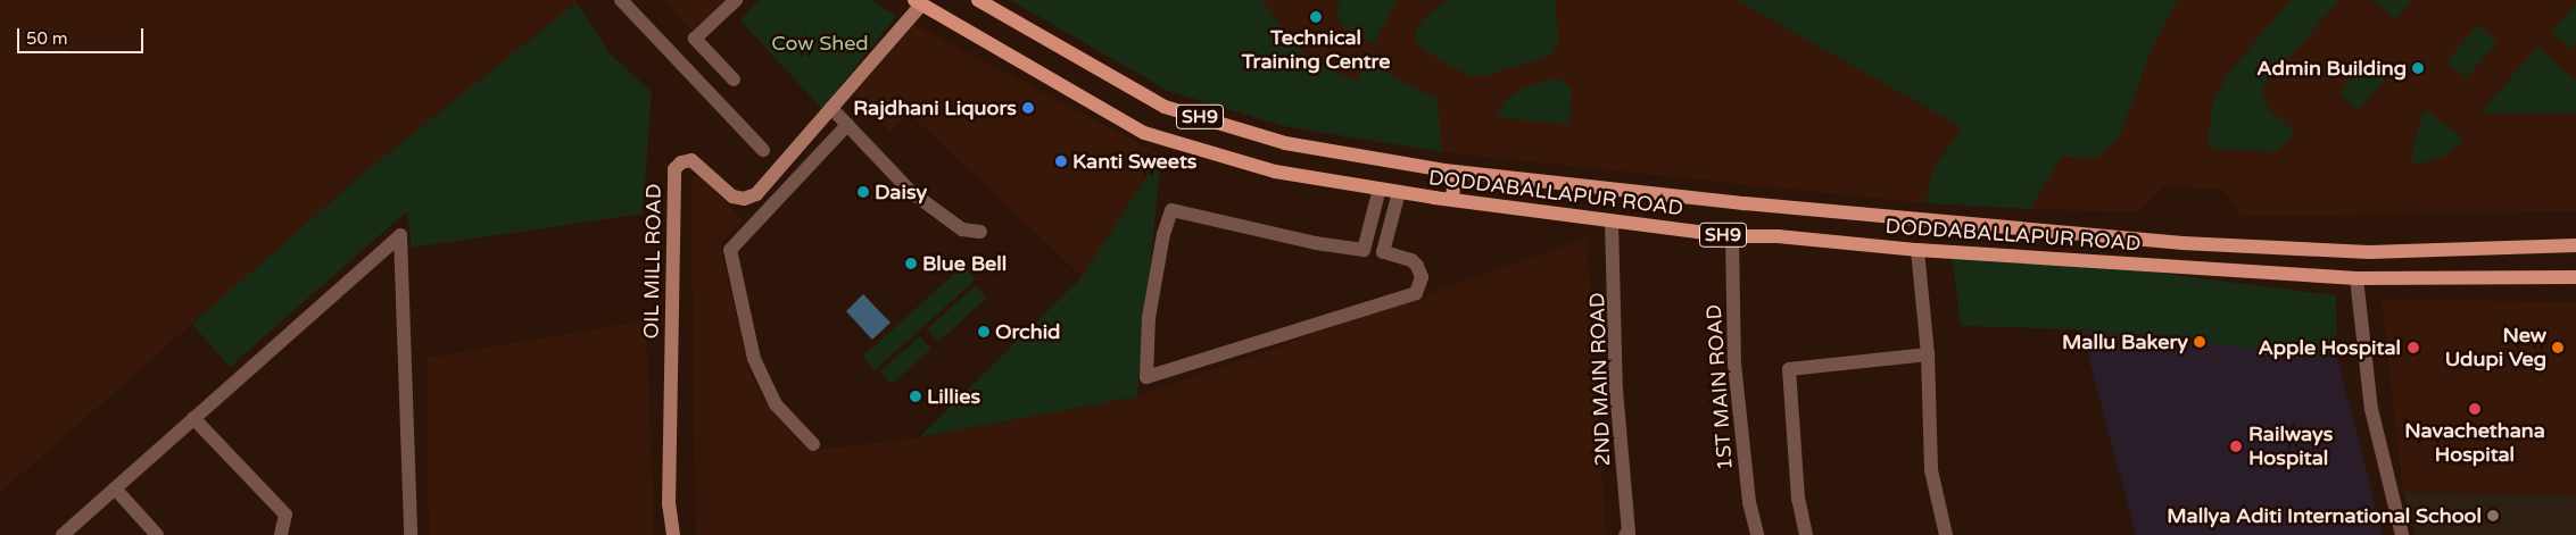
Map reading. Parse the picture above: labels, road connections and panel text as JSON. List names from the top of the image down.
{
  "streets": {
    "main road": ["SH9", "DODDABALLAPUR ROAD", "OIL MILL ROAD"],
    "street": ["2ND MAIN ROAD", "1ST MAIN ROAD"]
  },
  "crossings": [
    ["DODDABALLAPUR ROAD", "2ND MAIN ROAD"],
    ["DODDABALLAPUR ROAD", "1ST MAIN ROAD"]
  ],
  "parks": ["Cow Shed"],
  "places": [
    "Technical Training Centre",
    "Admin Building",
    "Rajdhani Liquors",
    "Kanti Sweets",
    "Daisy",
    "Blue Bell",
    "Orchid",
    "Mallu Bakery",
    "Apple Hospital",
    "New Udupi Veg",
    "Lillies",
    "Navachethana Hospital",
    "Railways Hospital",
    "Mallya Aditi International School"
  ],
  "scale_bar": "50 m"
}
